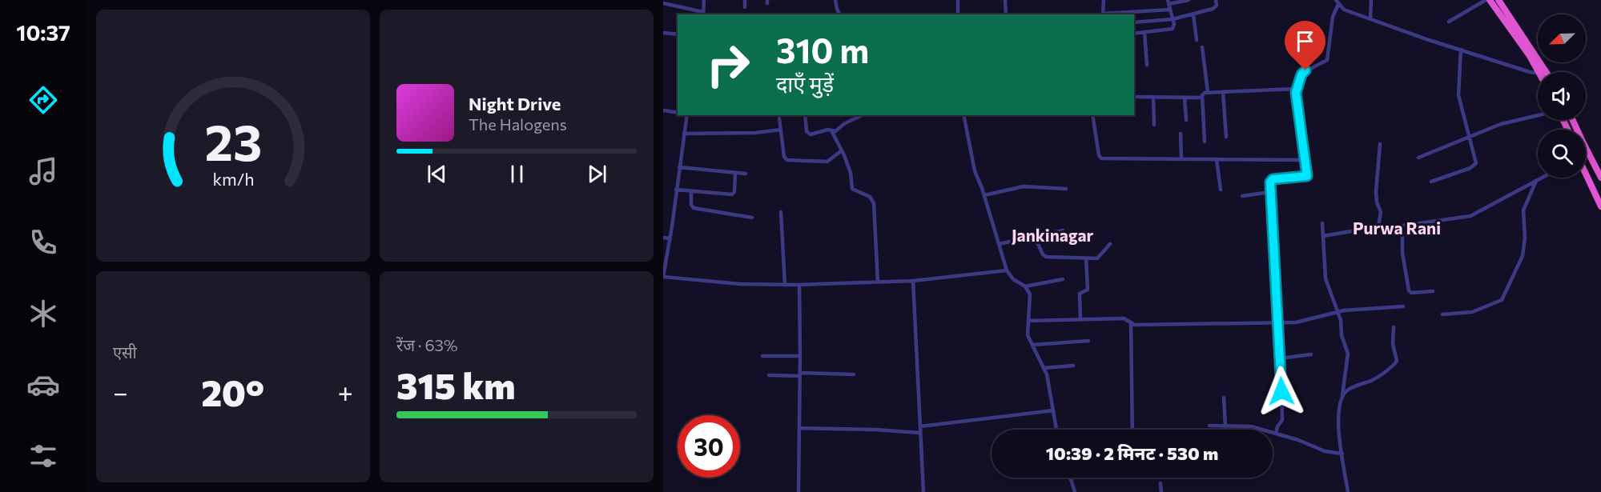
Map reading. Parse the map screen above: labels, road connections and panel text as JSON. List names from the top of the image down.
{
  "districts": ["Purwa Rani", "Jankinagar"],
  "north": "bottom left",
  "page": {
    "tabs": "10:37",
    "turn": ["310 m", "दाएँ मुड़ें"],
    "song": ["Night Drive", "The Halogens"],
    "tile": [
      "एसी",
      ["रेंज · 63%", "315 km"]
    ],
    "heat": ["−", "20°", "+"],
    "limit": "30",
    "trip": "10:39 · 2 मिनट · 530 m",
    "gauge": ["23", "km/h"]
  }
}
